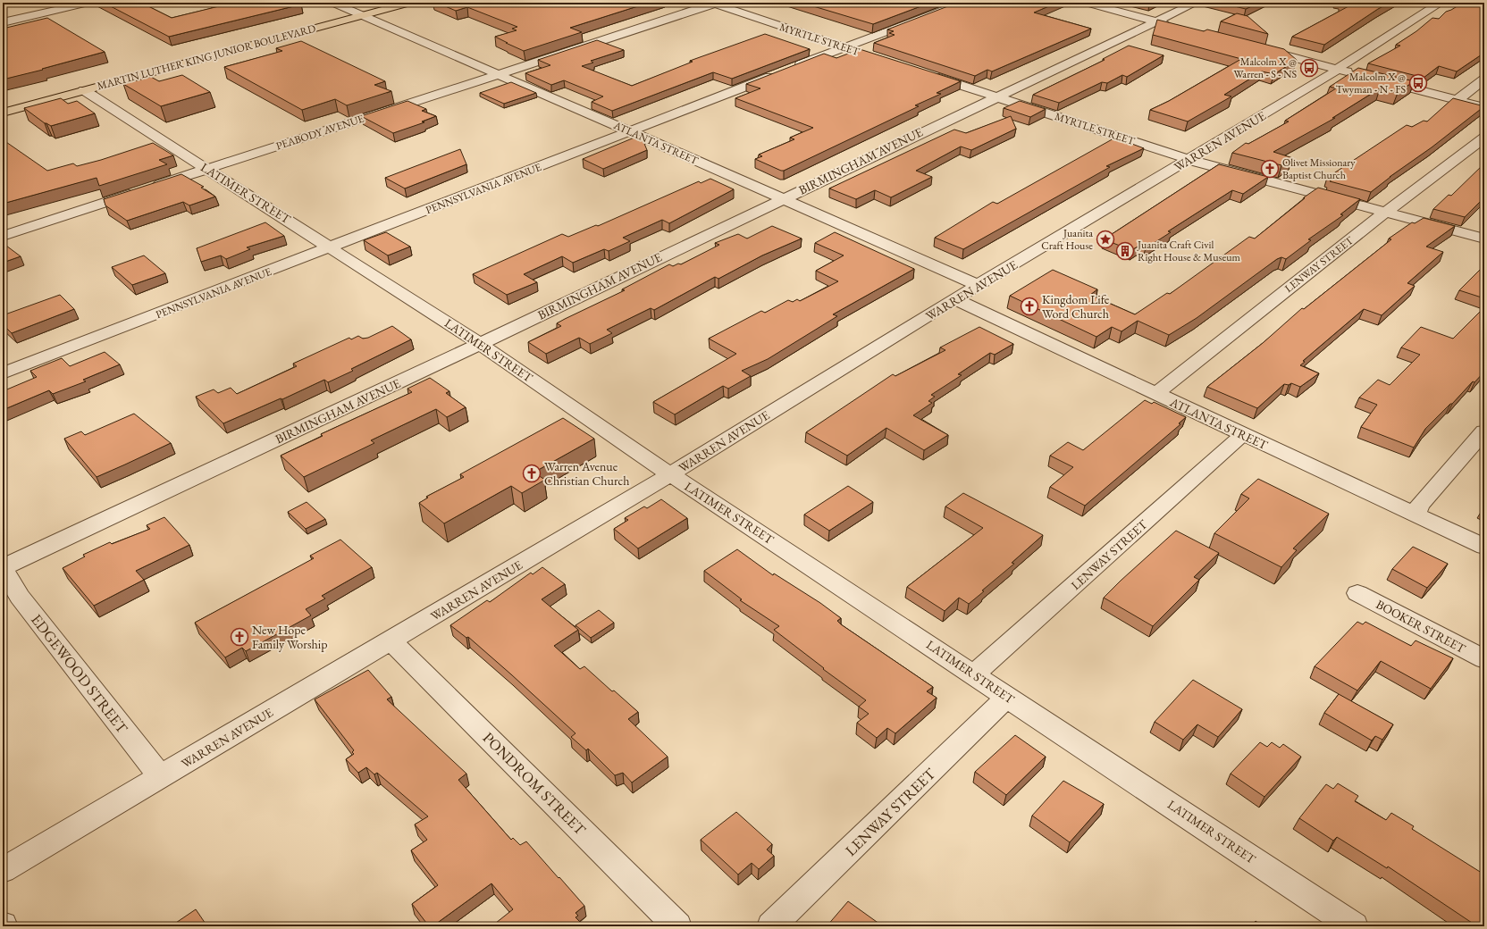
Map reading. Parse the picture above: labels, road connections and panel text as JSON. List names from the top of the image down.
{
  "streets": {
    "main road": ["MARTIN LUTHER KING JUNIOR BOULEVARD"],
    "street": [
      "MYRTLE STREET",
      "PEABODY AVENUE",
      "WARREN AVENUE",
      "ATLANTA STREET",
      "BIRMINGHAM AVENUE",
      "PENNSYLVANIA AVENUE",
      "LATIMER STREET",
      "LENWAY STREET",
      "BOOKER STREET",
      "EDGEWOOD STREET",
      "PONDROM STREET"
    ]
  },
  "crossings": [
    ["MYRTLE STREET", "PEABODY AVENUE"],
    ["MYRTLE STREET", "WARREN AVENUE"],
    ["MYRTLE STREET", "BIRMINGHAM AVENUE"],
    ["MYRTLE STREET", "LENWAY STREET"],
    ["MARTIN LUTHER KING JUNIOR BOULEVARD", "ATLANTA STREET"],
    ["MARTIN LUTHER KING JUNIOR BOULEVARD", "LATIMER STREET"],
    ["PEABODY AVENUE", "ATLANTA STREET"],
    ["PEABODY AVENUE", "LATIMER STREET"],
    ["WARREN AVENUE", "ATLANTA STREET"],
    ["WARREN AVENUE", "LATIMER STREET"],
    ["WARREN AVENUE", "EDGEWOOD STREET"],
    ["WARREN AVENUE", "PONDROM STREET"],
    ["ATLANTA STREET", "BIRMINGHAM AVENUE"],
    ["ATLANTA STREET", "PENNSYLVANIA AVENUE"],
    ["ATLANTA STREET", "LENWAY STREET"],
    ["BIRMINGHAM AVENUE", "LATIMER STREET"],
    ["BIRMINGHAM AVENUE", "EDGEWOOD STREET"],
    ["PENNSYLVANIA AVENUE", "LATIMER STREET"],
    ["LATIMER STREET", "LENWAY STREET"]
  ],
  "places": {
    "bus stop": ["Malcolm X @ Warren - S - NS", "Malcolm X @ Twyman - N - FS"],
    "church": [
      "Olivet Missionary Baptist Church",
      "Kingdom Life Word Church",
      "Warren Avenue Christian Church",
      "New Hope Family Worship"
    ],
    "place": ["Juanita Craft House"],
    "building": ["Juanita Craft Civil Right House & Museum"]
  }
}
